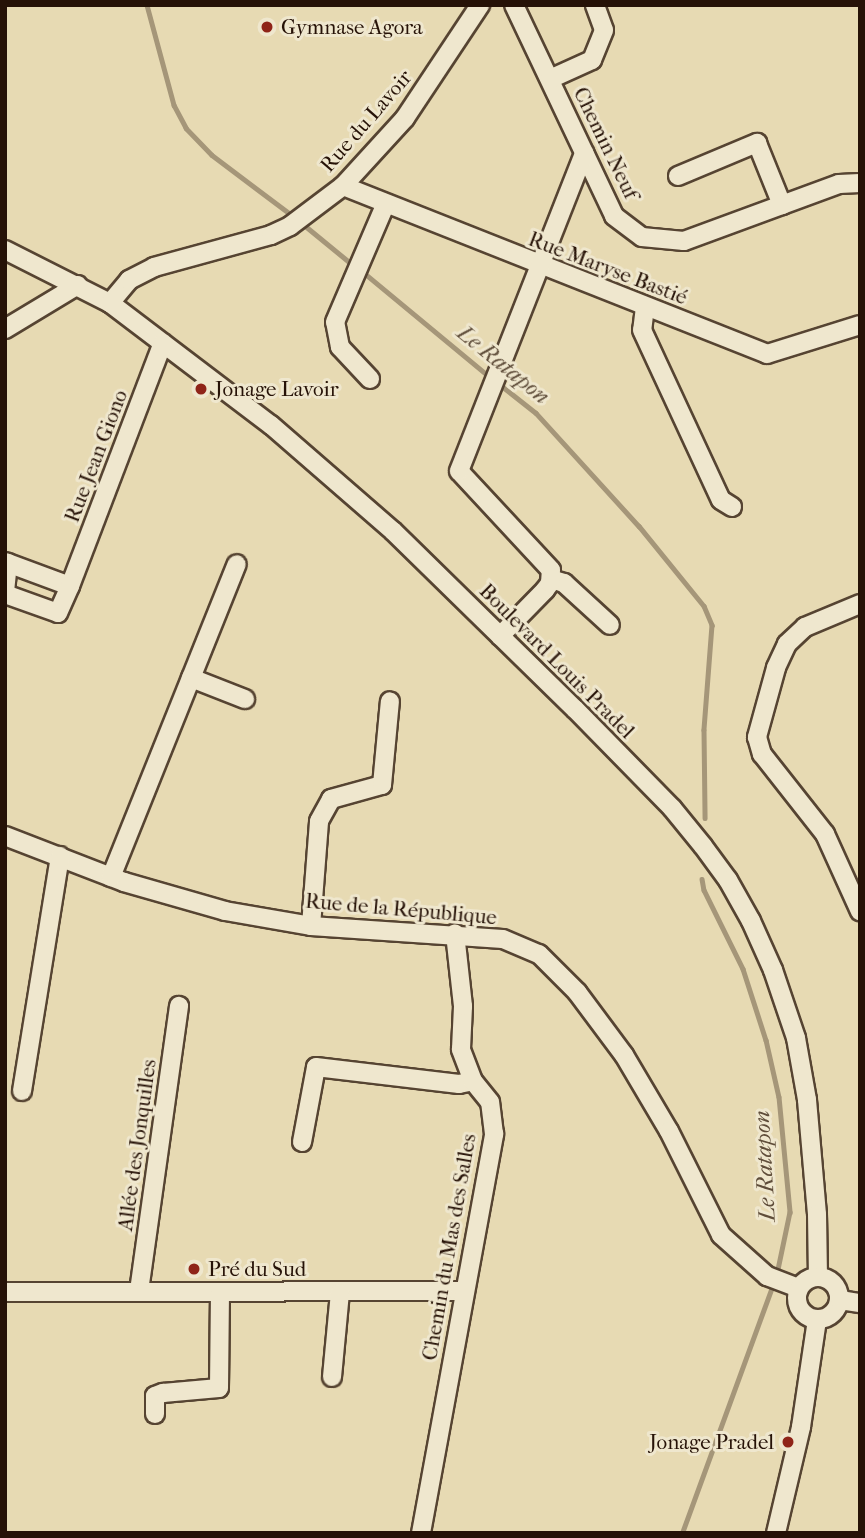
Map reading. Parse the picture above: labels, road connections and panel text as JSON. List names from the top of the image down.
{
  "streets": {
    "street": [
      "Rue du Lavoir",
      "Chemin Neuf",
      "Rue Maryse Bastié",
      "Rue Jean Giono",
      "Boulevard Louis Pradel",
      "Rue de la République",
      "Allée des Jonquilles",
      "Chemin du Mas des Salles"
    ]
  },
  "crossings": [
    ["Rue du Lavoir", "Rue Maryse Bastié"],
    ["Rue du Lavoir", "Boulevard Louis Pradel"],
    ["Rue Jean Giono", "Boulevard Louis Pradel"],
    ["Boulevard Louis Pradel", "Rue de la République"],
    ["Rue de la République", "Chemin du Mas des Salles"]
  ],
  "water": ["Le Ratapon"],
  "places": [
    "Gymnase Agora",
    "Jonage Lavoir",
    "Pré du Sud",
    "Jonage Pradel"
  ]
}
